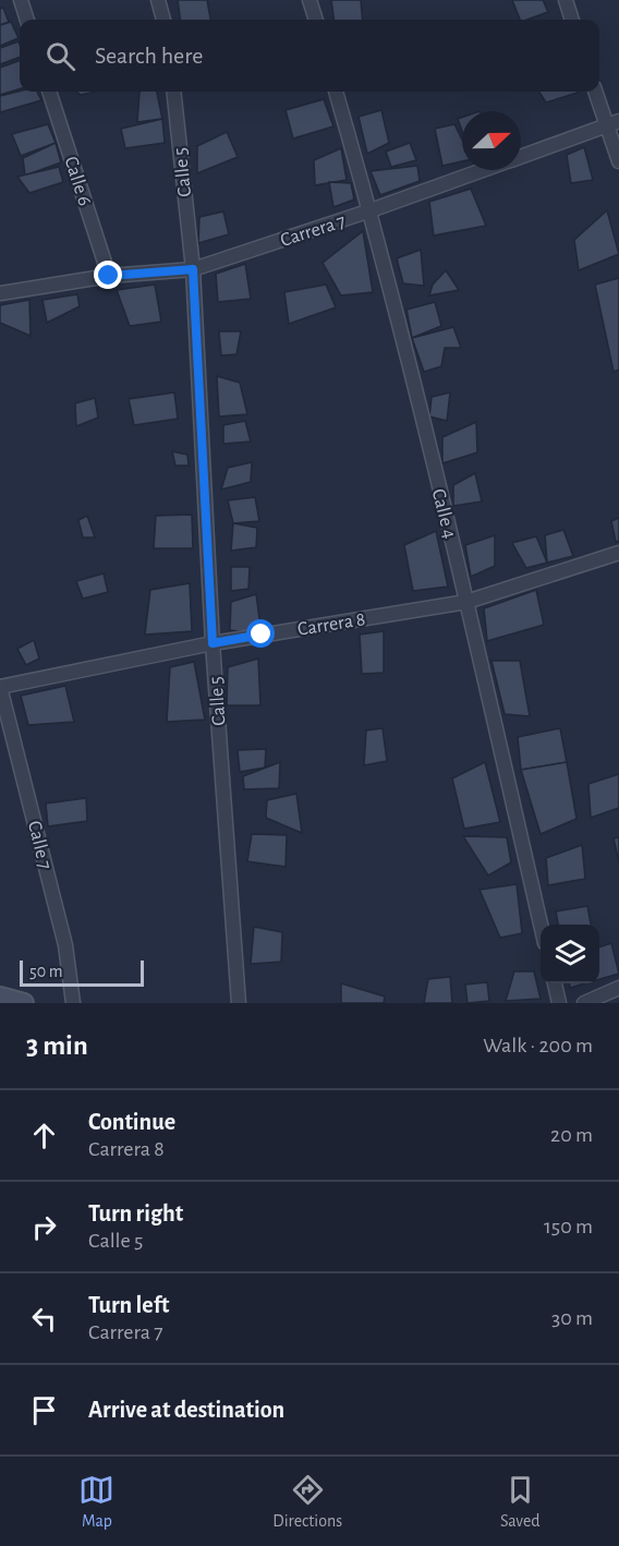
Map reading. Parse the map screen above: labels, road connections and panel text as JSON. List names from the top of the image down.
{
  "streets": {
    "street": [
      "Calle 5",
      "Calle 6",
      "Carrera 7",
      "Calle 4",
      "Carrera 8",
      "Calle 7"
    ]
  },
  "crossings": [
    ["Calle 5", "Carrera 7"],
    ["Calle 5", "Carrera 8"],
    ["Calle 6", "Carrera 7"],
    ["Carrera 7", "Calle 4"],
    ["Calle 4", "Carrera 8"],
    ["Carrera 8", "Calle 7"]
  ],
  "scale_bar": "50 m",
  "north": "right",
  "page": {
    "search": "Search here",
    "scale": "50 m",
    "heading": ["3 min", "Walk · 200 m"],
    "list": [
      ["Continue", "Carrera 8", "20 m"],
      ["Turn right", "Calle 5", "150 m"],
      ["Turn left", "Carrera 7", "30 m"],
      "Arrive at destination"
    ],
    "nav": ["Map", "Directions", "Saved"]
  }
}
